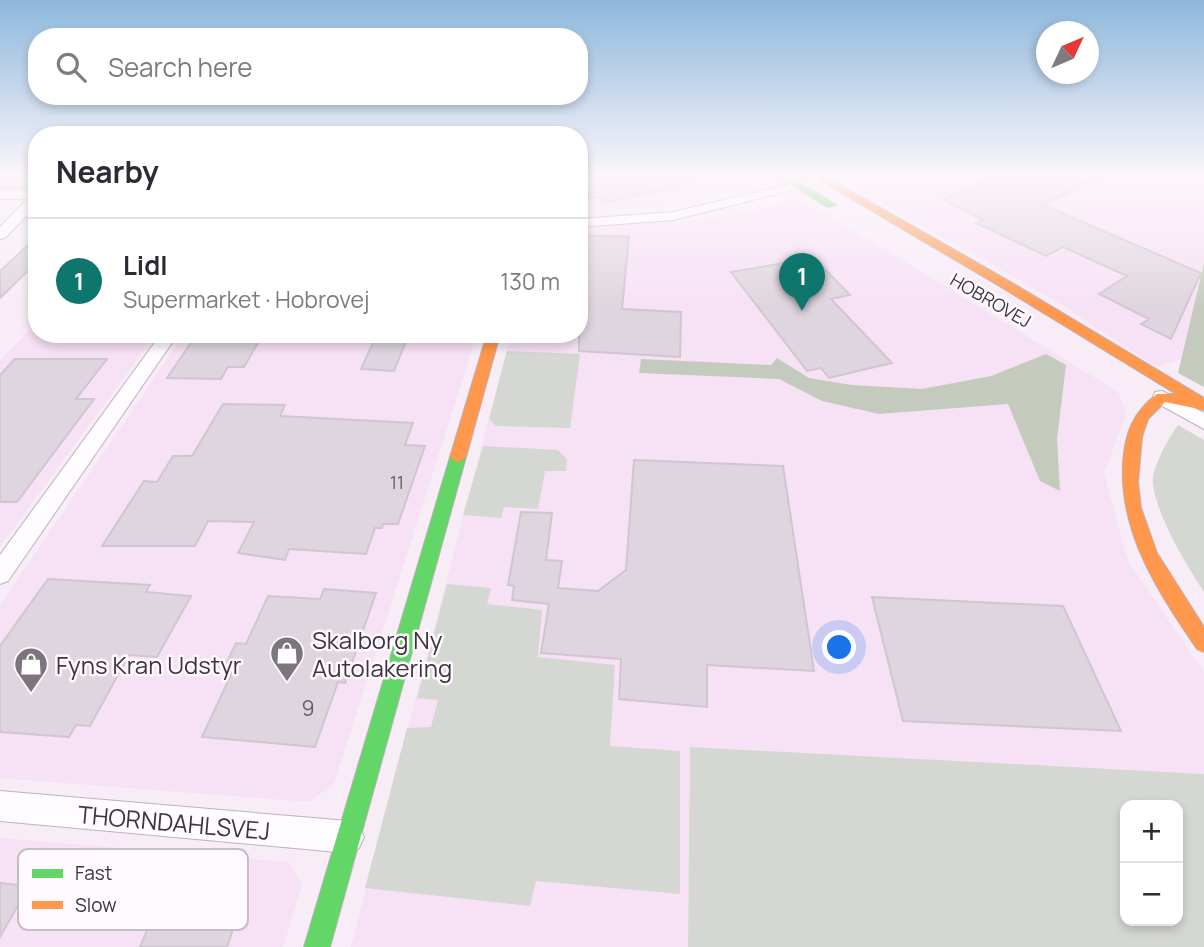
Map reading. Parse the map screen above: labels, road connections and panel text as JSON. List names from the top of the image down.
{
  "streets": {
    "main road": ["HOBROVEJ"],
    "street": ["THORNDAHLSVEJ"]
  },
  "places": {
    "shop": ["Skalborg Ny Autolakering", "Fyns Kran Udstyr"]
  },
  "house_numbers": ["11", "9"],
  "legend": ["Fast", "Slow"],
  "north": "top right",
  "page": {
    "search": "Search here",
    "heading": "Nearby",
    "list": [
      {
        "mark": "1",
        "name": "Lidl",
        "note": "Supermarket · Hobrovej",
        "value": "130 m"
      }
    ],
    "pins": "1",
    "map_buttons": ["+", "−"]
  }
}
